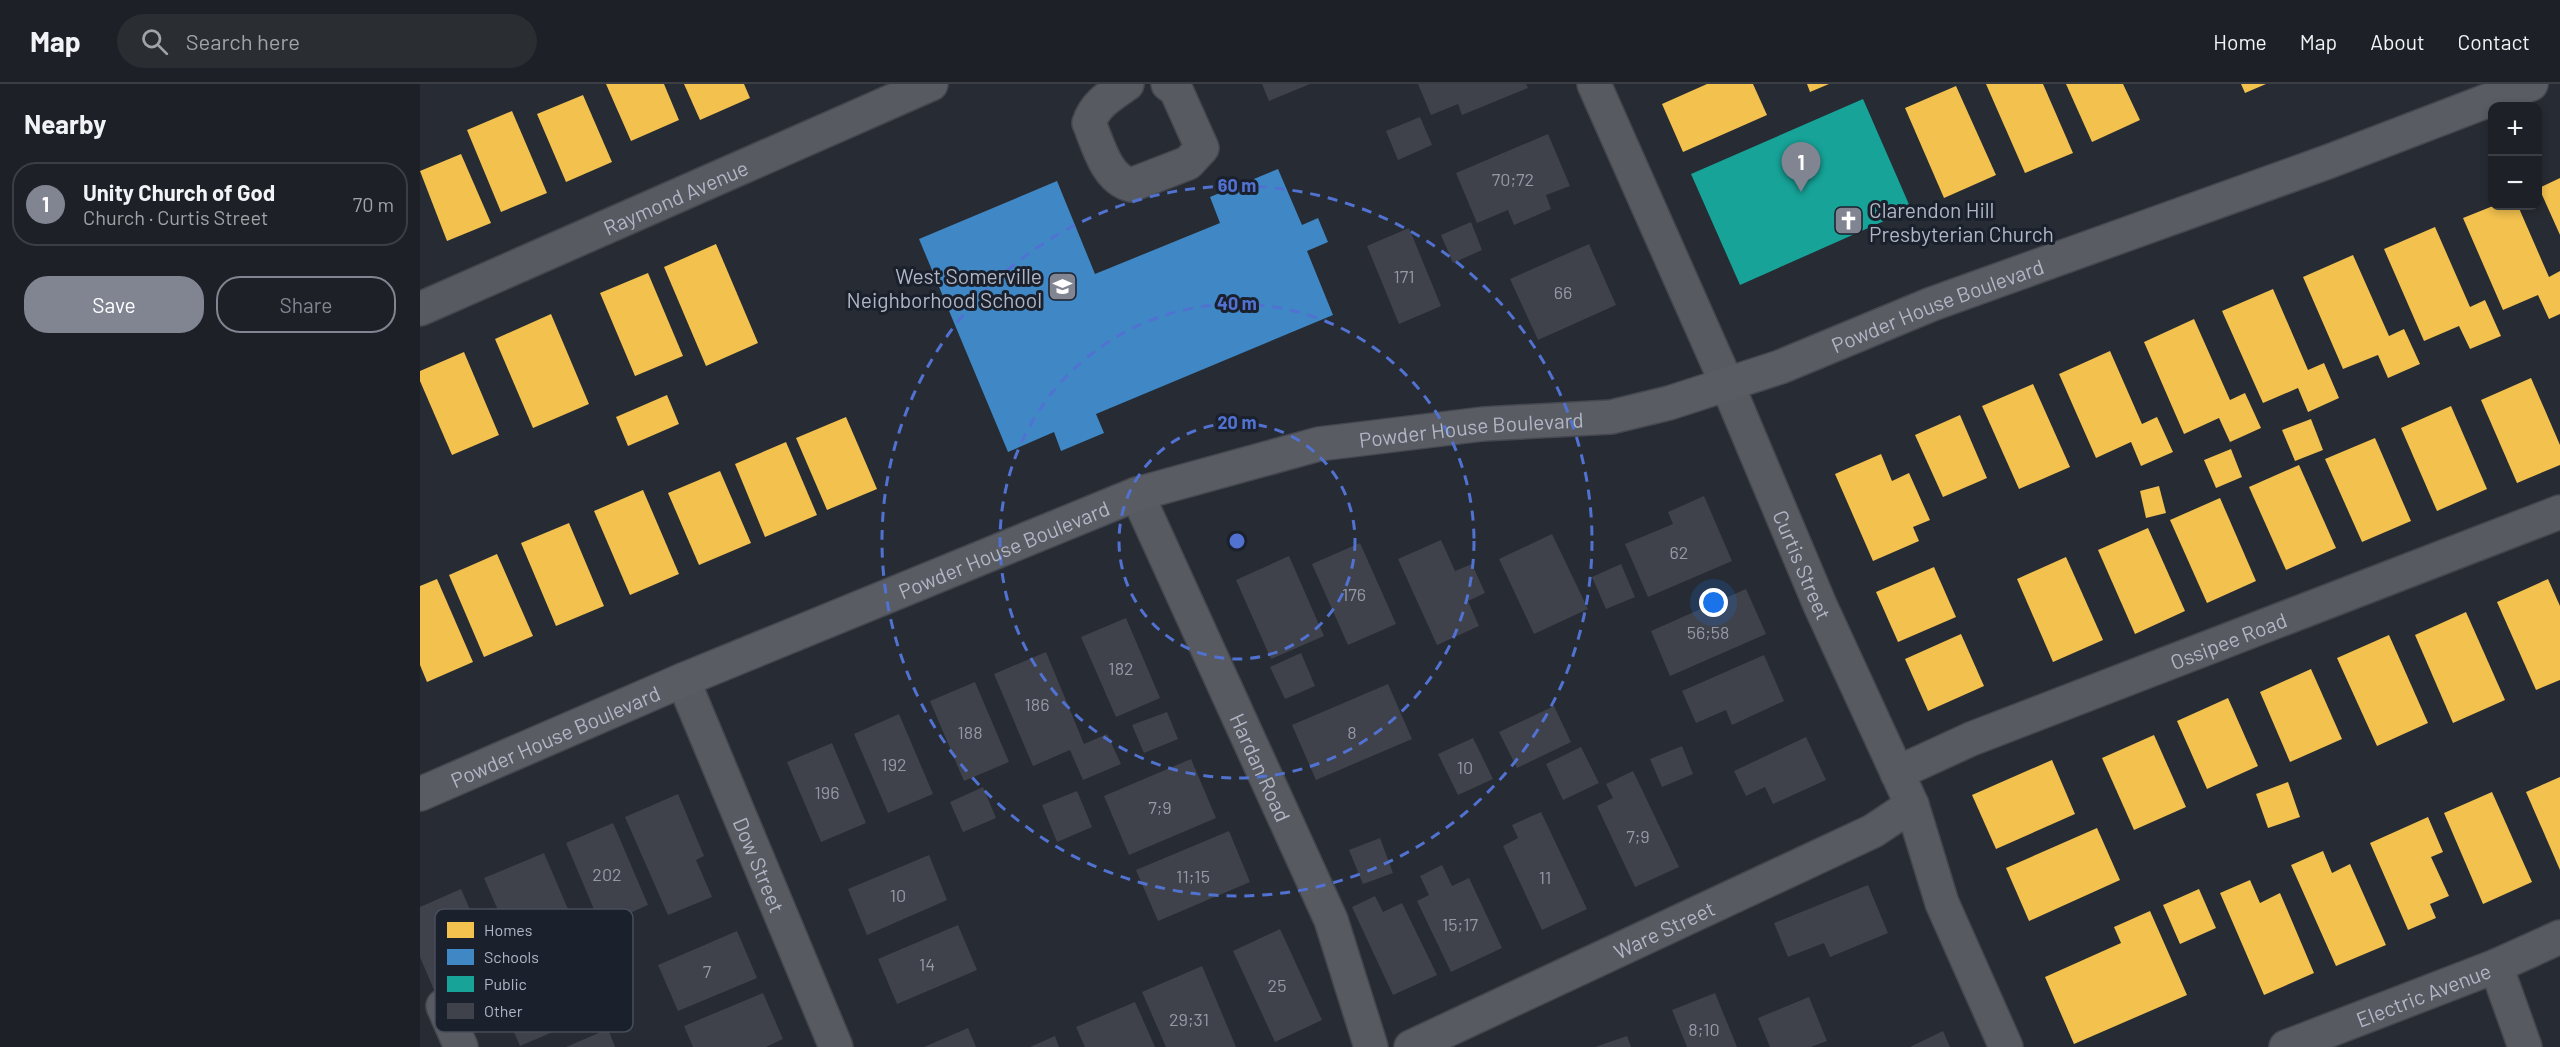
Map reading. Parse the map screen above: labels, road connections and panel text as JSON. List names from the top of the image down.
{
  "streets": {
    "main road": ["Powder House Boulevard"],
    "street": [
      "Raymond Avenue",
      "Curtis Street",
      "Ossipee Road",
      "Hardan Road",
      "Dow Street",
      "Ware Street",
      "Electric Avenue"
    ]
  },
  "crossings": [
    ["Powder House Boulevard", "Curtis Street"],
    ["Powder House Boulevard", "Hardan Road"],
    ["Powder House Boulevard", "Dow Street"],
    ["Curtis Street", "Ossipee Road"],
    ["Curtis Street", "Ware Street"]
  ],
  "places": {
    "church": ["Clarendon Hill Presbyterian Church"],
    "school or university": ["West Somerville Neighborhood School"]
  },
  "house_numbers": [
    "70;72",
    "171",
    "66",
    "62",
    "176",
    "56;58",
    "182",
    "186",
    "188",
    "8",
    "192",
    "10",
    "196",
    "7;9",
    "7;9",
    "202",
    "11;15",
    "11",
    "10",
    "15;17",
    "14",
    "7",
    "25",
    "29;31",
    "8;10"
  ],
  "legend": [
    "Homes",
    "Schools",
    "Public",
    "Other"
  ],
  "page": {
    "header": "Map",
    "search": "Search here",
    "nav": [
      "Home",
      "Map",
      "About",
      "Contact"
    ],
    "heading": "Nearby",
    "map_buttons": ["+", "−"],
    "pins": "1",
    "list": [
      {
        "mark": "1",
        "name": "Unity Church of God",
        "note": "Church · Curtis Street",
        "value": "70 m"
      }
    ],
    "buttons": ["Save", "Share"]
  },
  "rings": ["60 m", "40 m", "20 m"]
}
